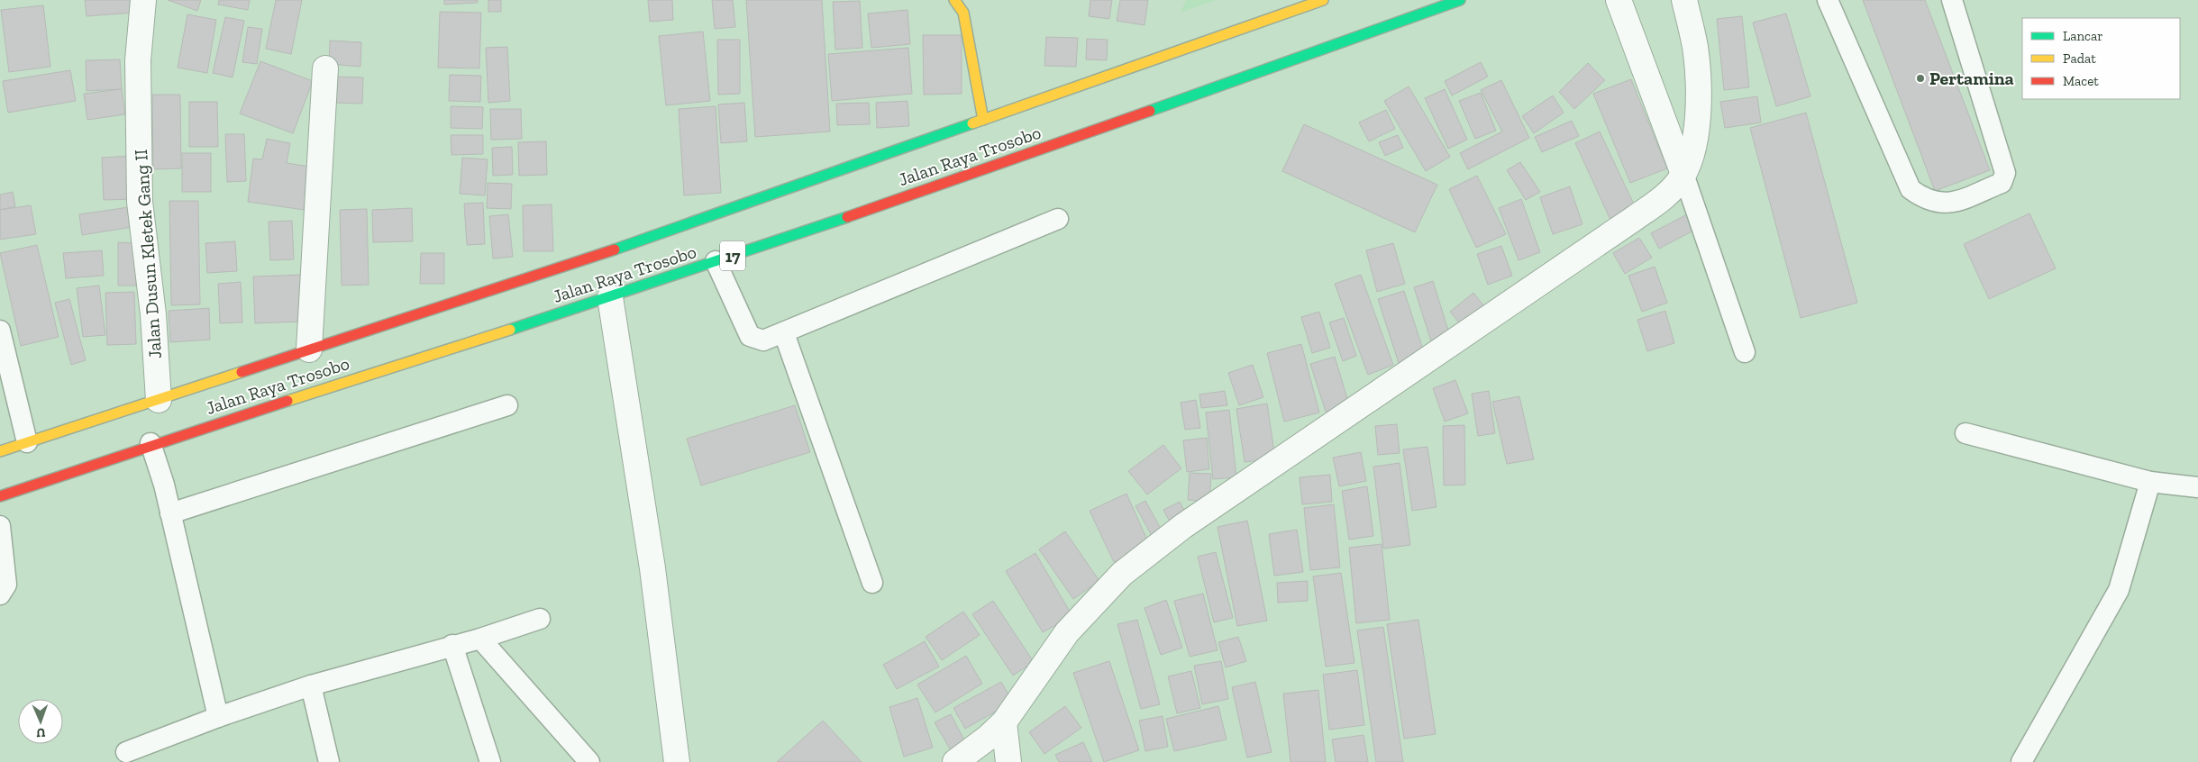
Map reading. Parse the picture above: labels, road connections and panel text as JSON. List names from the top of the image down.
{
  "streets": {
    "main road": ["Jalan Raya Trosobo", "17"],
    "street": ["Jalan Dusun Kletek Gang II"]
  },
  "crossings": [
    ["Jalan Raya Trosobo", "Jalan Dusun Kletek Gang II"]
  ],
  "places": ["Pertamina"],
  "legend": ["Lancar", "Padat", "Macet"],
  "north": "bottom"
}
